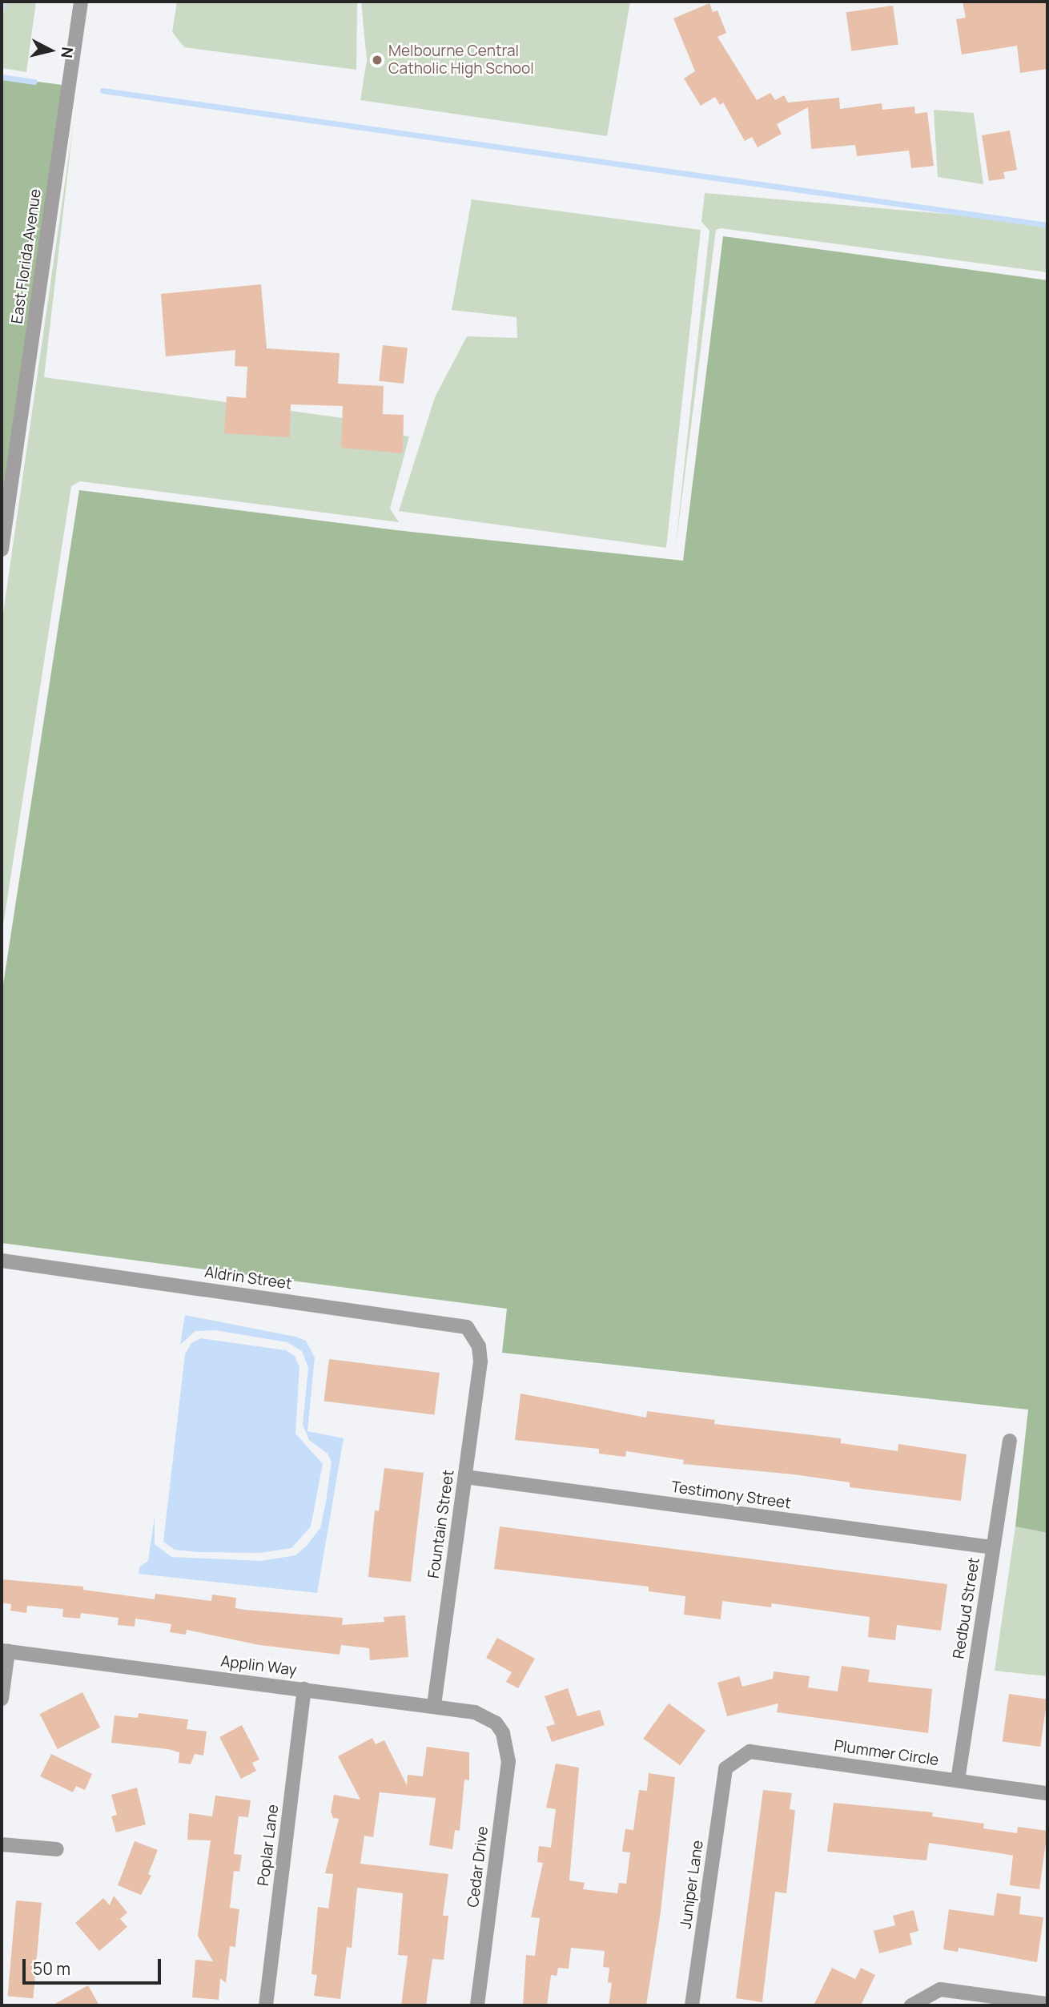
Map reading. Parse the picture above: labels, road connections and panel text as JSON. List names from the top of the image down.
{
  "streets": {
    "street": [
      "East Florida Avenue",
      "Aldrin Street",
      "Testimony Street",
      "Fountain Street",
      "Redbud Street",
      "Applin Way",
      "Plummer Circle",
      "Poplar Lane",
      "Cedar Drive",
      "Juniper Lane"
    ]
  },
  "crossings": [
    ["Aldrin Street", "Fountain Street"],
    ["Testimony Street", "Fountain Street"],
    ["Testimony Street", "Redbud Street"],
    ["Fountain Street", "Applin Way"],
    ["Redbud Street", "Plummer Circle"],
    ["Applin Way", "Poplar Lane"],
    ["Applin Way", "Cedar Drive"],
    ["Plummer Circle", "Juniper Lane"]
  ],
  "places": ["Melbourne Central Catholic High School"],
  "scale_bar": "50 m",
  "north": "right"
}
